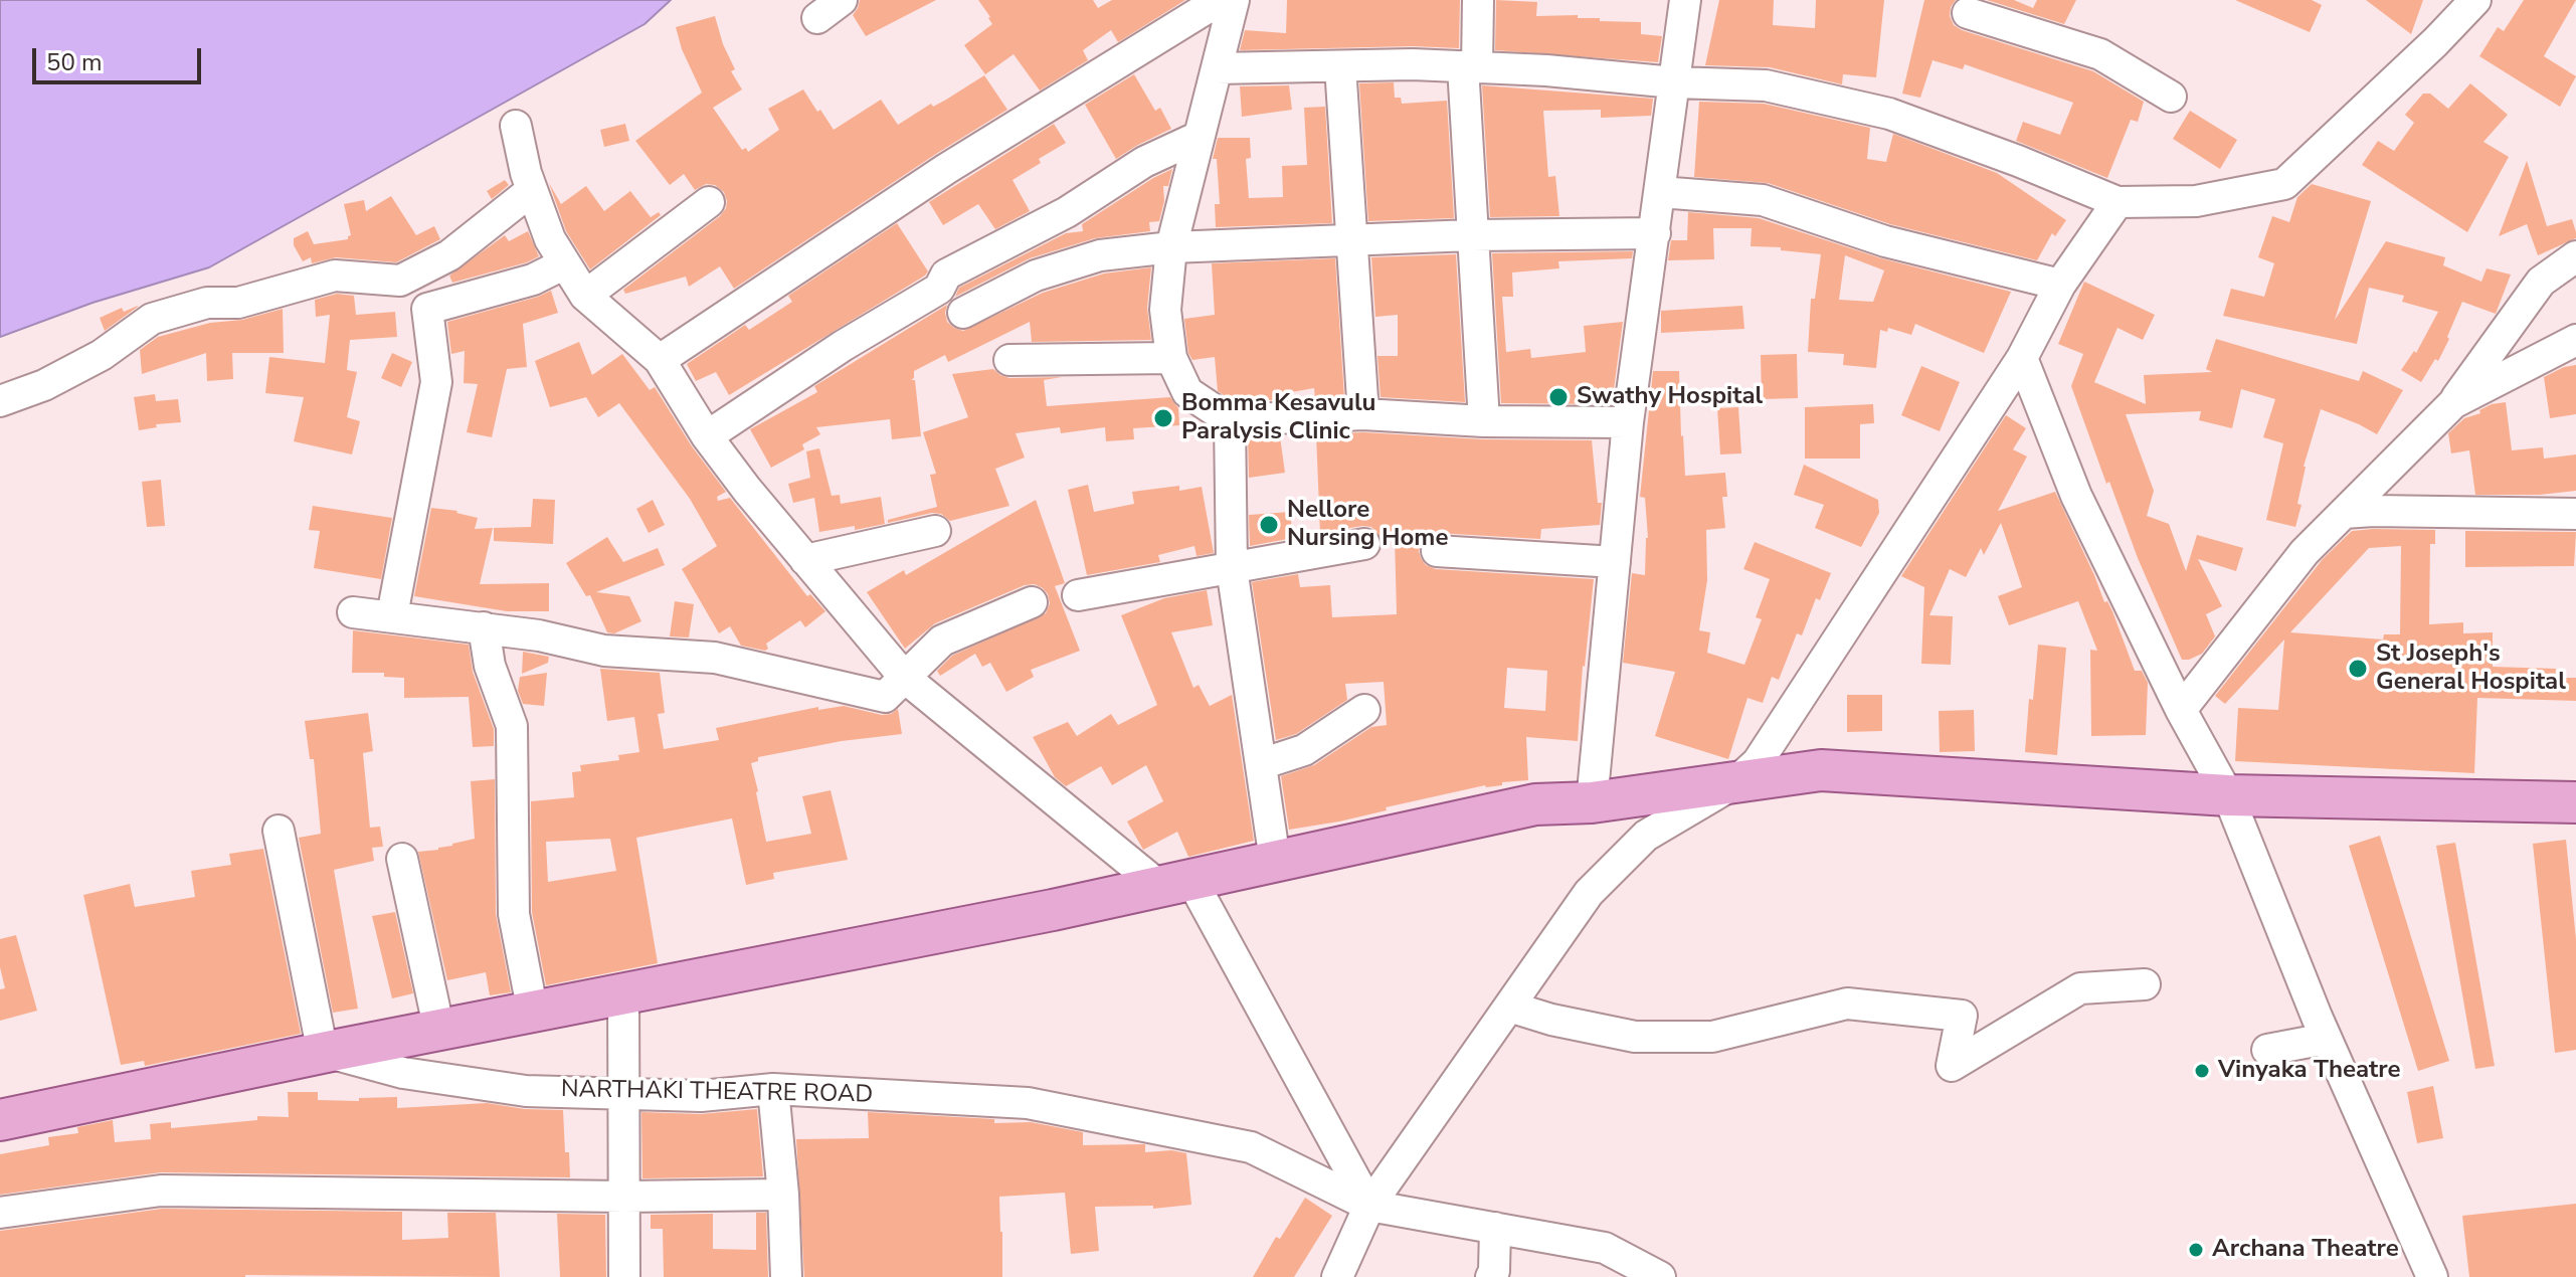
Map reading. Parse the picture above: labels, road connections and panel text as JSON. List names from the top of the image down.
{
  "streets": {
    "street": ["NARTHAKI THEATRE ROAD"]
  },
  "places": [
    "Swathy Hospital",
    "Bomma Kesavulu Paralysis Clinic",
    "Nellore Nursing Home",
    "St Joseph's General Hospital",
    "Vinyaka Theatre",
    "Archana Theatre"
  ],
  "scale_bar": "50 m"
}
